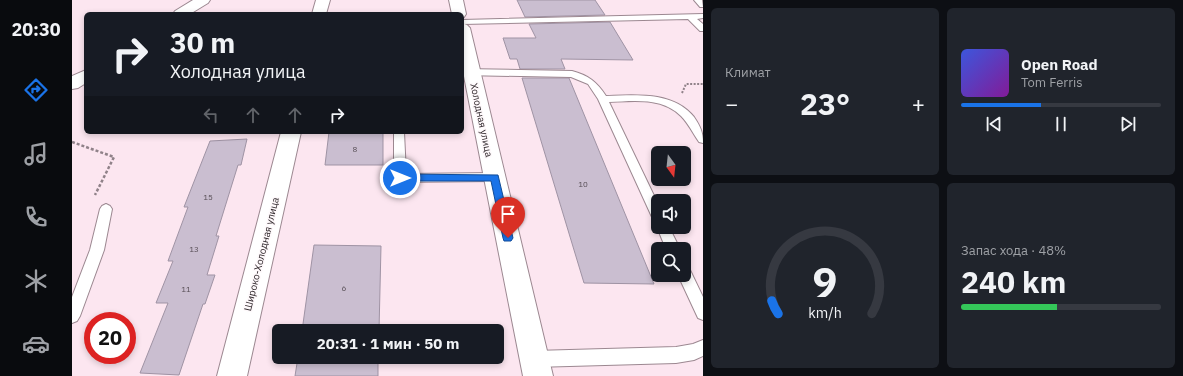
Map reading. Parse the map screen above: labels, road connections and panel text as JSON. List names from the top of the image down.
{
  "streets": {
    "street": ["Холодная улица", "Широко-Холодная улица"]
  },
  "house_numbers": [
    "8",
    "10",
    "15",
    "13",
    "6",
    "11"
  ],
  "north": "bottom",
  "page": {
    "tabs": "20:30",
    "tile": [
      "Климат",
      ["Запас хода · 48%", "240 km"]
    ],
    "turn": ["30 m", "Холодная улица"],
    "song": ["Open Road", "Tom Ferris"],
    "heat": ["−", "23°", "+"],
    "limit": "20",
    "trip": "20:31 · 1 мин · 50 m",
    "gauge": ["9", "km/h"]
  }
}
